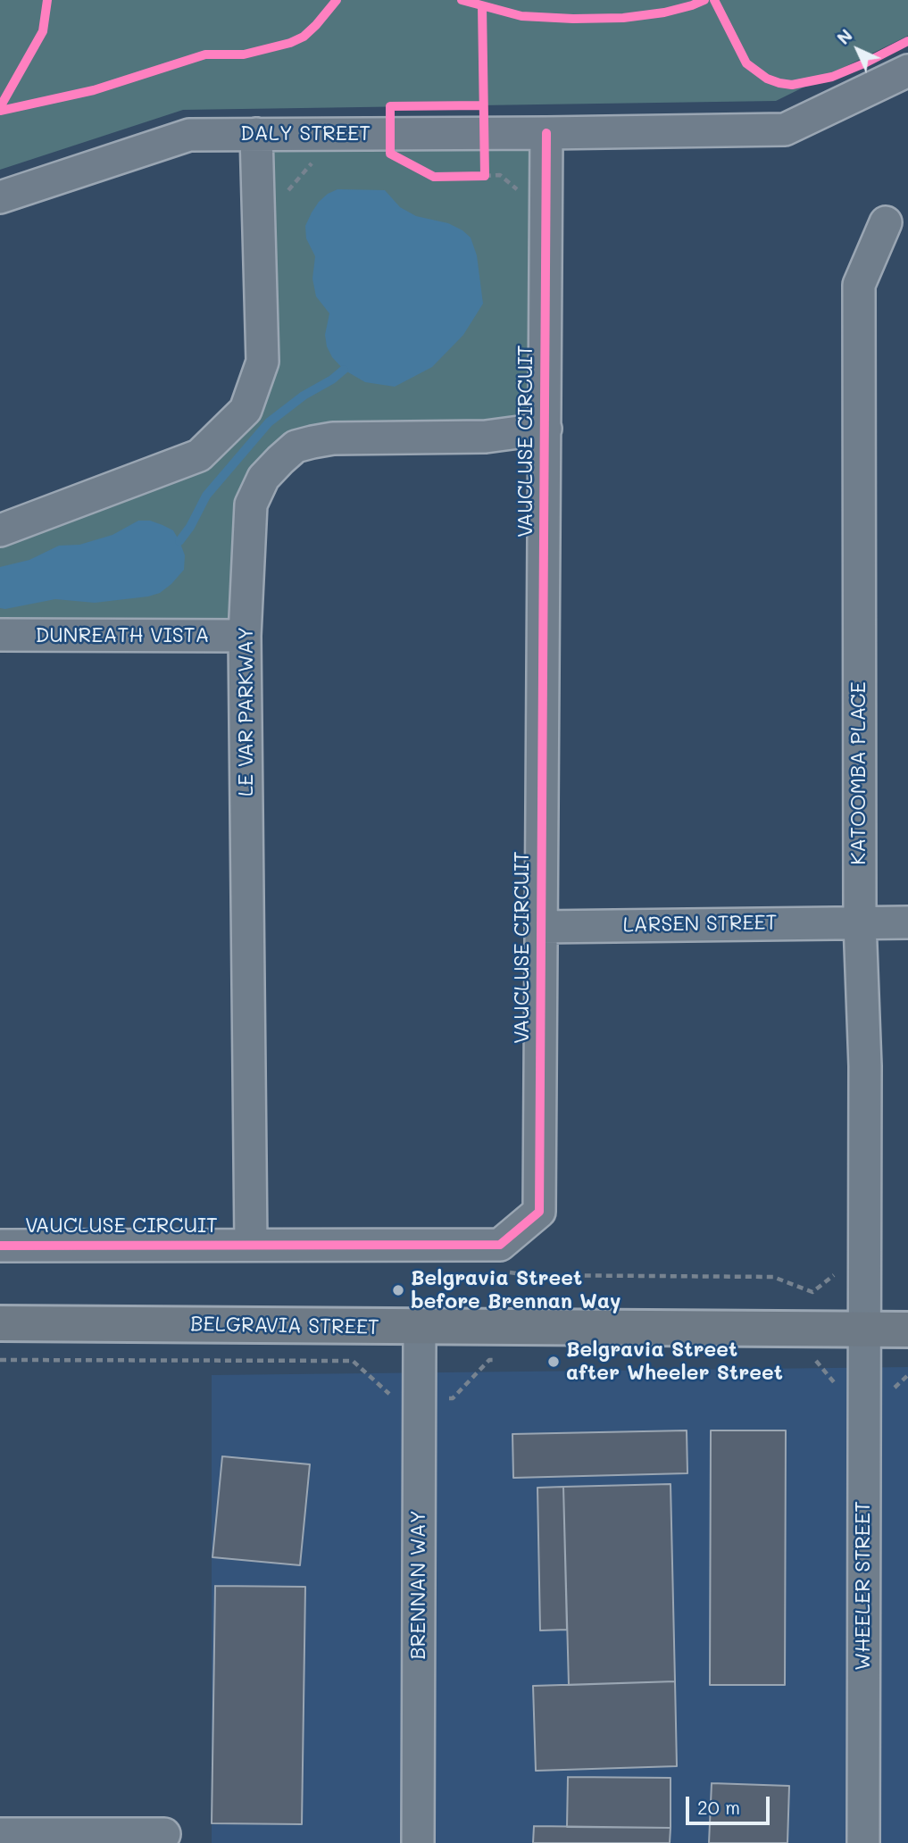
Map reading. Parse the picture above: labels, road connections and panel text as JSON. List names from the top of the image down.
{
  "streets": {
    "main road": ["BELGRAVIA STREET"],
    "street": [
      "DALY STREET",
      "VAUCLUSE CIRCUIT",
      "DUNREATH VISTA",
      "LE VAR PARKWAY",
      "KATOOMBA PLACE",
      "LARSEN STREET",
      "BRENNAN WAY",
      "WHEELER STREET"
    ]
  },
  "crossings": [
    ["DALY STREET", "VAUCLUSE CIRCUIT"],
    ["VAUCLUSE CIRCUIT", "LE VAR PARKWAY"],
    ["VAUCLUSE CIRCUIT", "LARSEN STREET"],
    ["DUNREATH VISTA", "LE VAR PARKWAY"],
    ["KATOOMBA PLACE", "LARSEN STREET"],
    ["KATOOMBA PLACE", "BELGRAVIA STREET"],
    ["KATOOMBA PLACE", "WHEELER STREET"],
    ["BELGRAVIA STREET", "BRENNAN WAY"],
    ["BELGRAVIA STREET", "WHEELER STREET"]
  ],
  "places": ["Belgravia Street before Brennan Way", "Belgravia Street after Wheeler Street"],
  "scale_bar": "20 m",
  "north": "top left"
}
